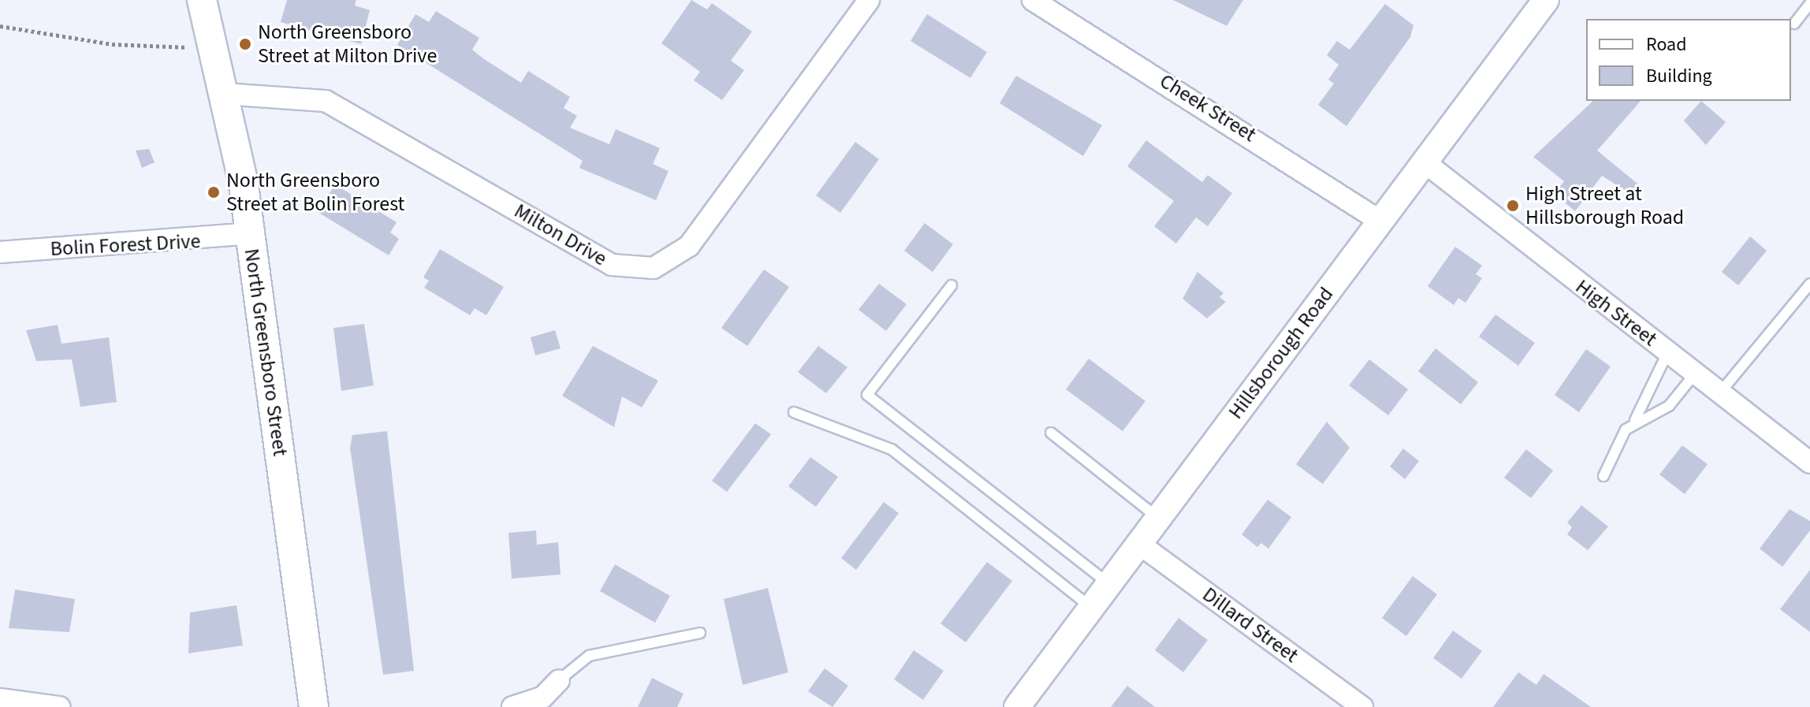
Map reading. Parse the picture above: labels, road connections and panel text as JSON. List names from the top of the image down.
{
  "streets": {
    "main road": ["North Greensboro Street"],
    "street": [
      "Cheek Street",
      "Milton Drive",
      "Bolin Forest Drive",
      "High Street",
      "Hillsborough Road",
      "Dillard Street"
    ]
  },
  "crossings": [
    ["Cheek Street", "Hillsborough Road"],
    ["Milton Drive", "North Greensboro Street"],
    ["Bolin Forest Drive", "North Greensboro Street"],
    ["High Street", "Hillsborough Road"],
    ["Hillsborough Road", "Dillard Street"]
  ],
  "places": ["North Greensboro Street at Milton Drive", "North Greensboro Street at Bolin Forest", "High Street at Hillsborough Road"],
  "legend": ["Road", "Building"]
}
